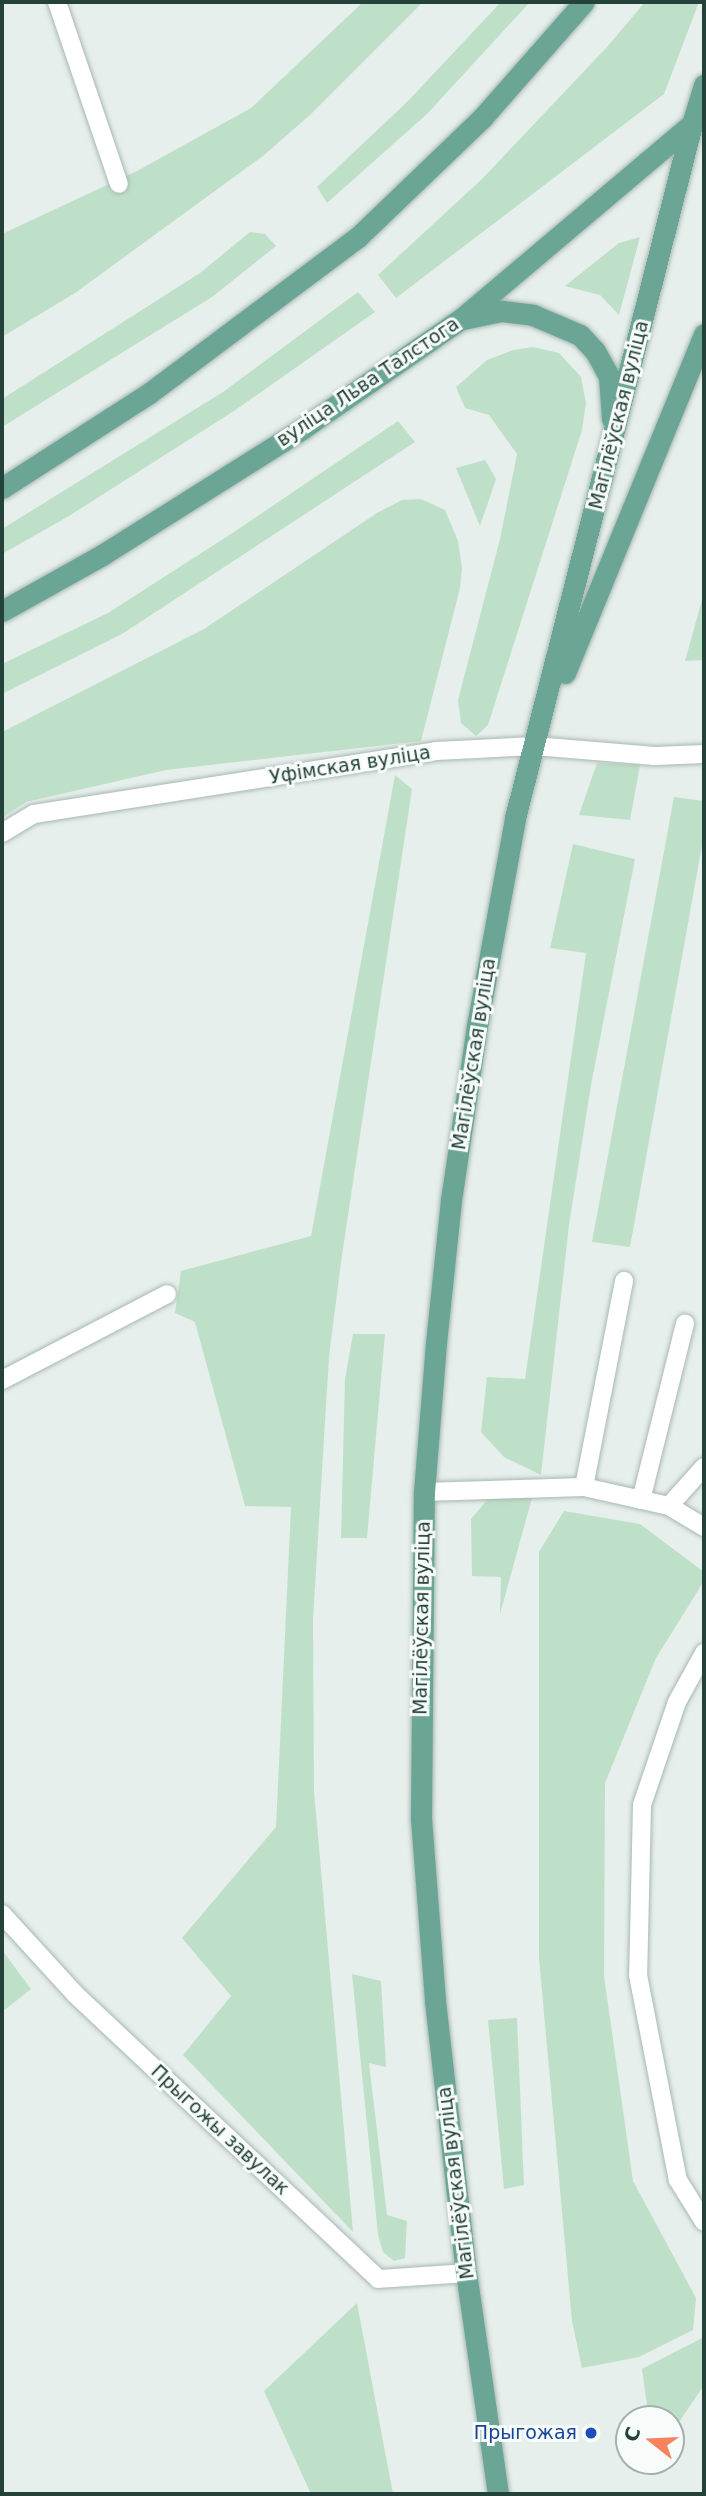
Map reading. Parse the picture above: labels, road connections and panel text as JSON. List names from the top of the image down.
{
  "streets": {
    "main road": ["вуліца Льва Талстога", "Магілёўская вуліца"],
    "lane": ["Уфімская вуліца", "Прыгожы завулак"]
  },
  "crossings": [
    ["вуліца Льва Талстога", "Магілёўская вуліца"],
    ["Магілёўская вуліца", "Уфімская вуліца"],
    ["Магілёўская вуліца", "Прыгожы завулак"]
  ],
  "places": ["Прыгожая"],
  "north": "left"
}
